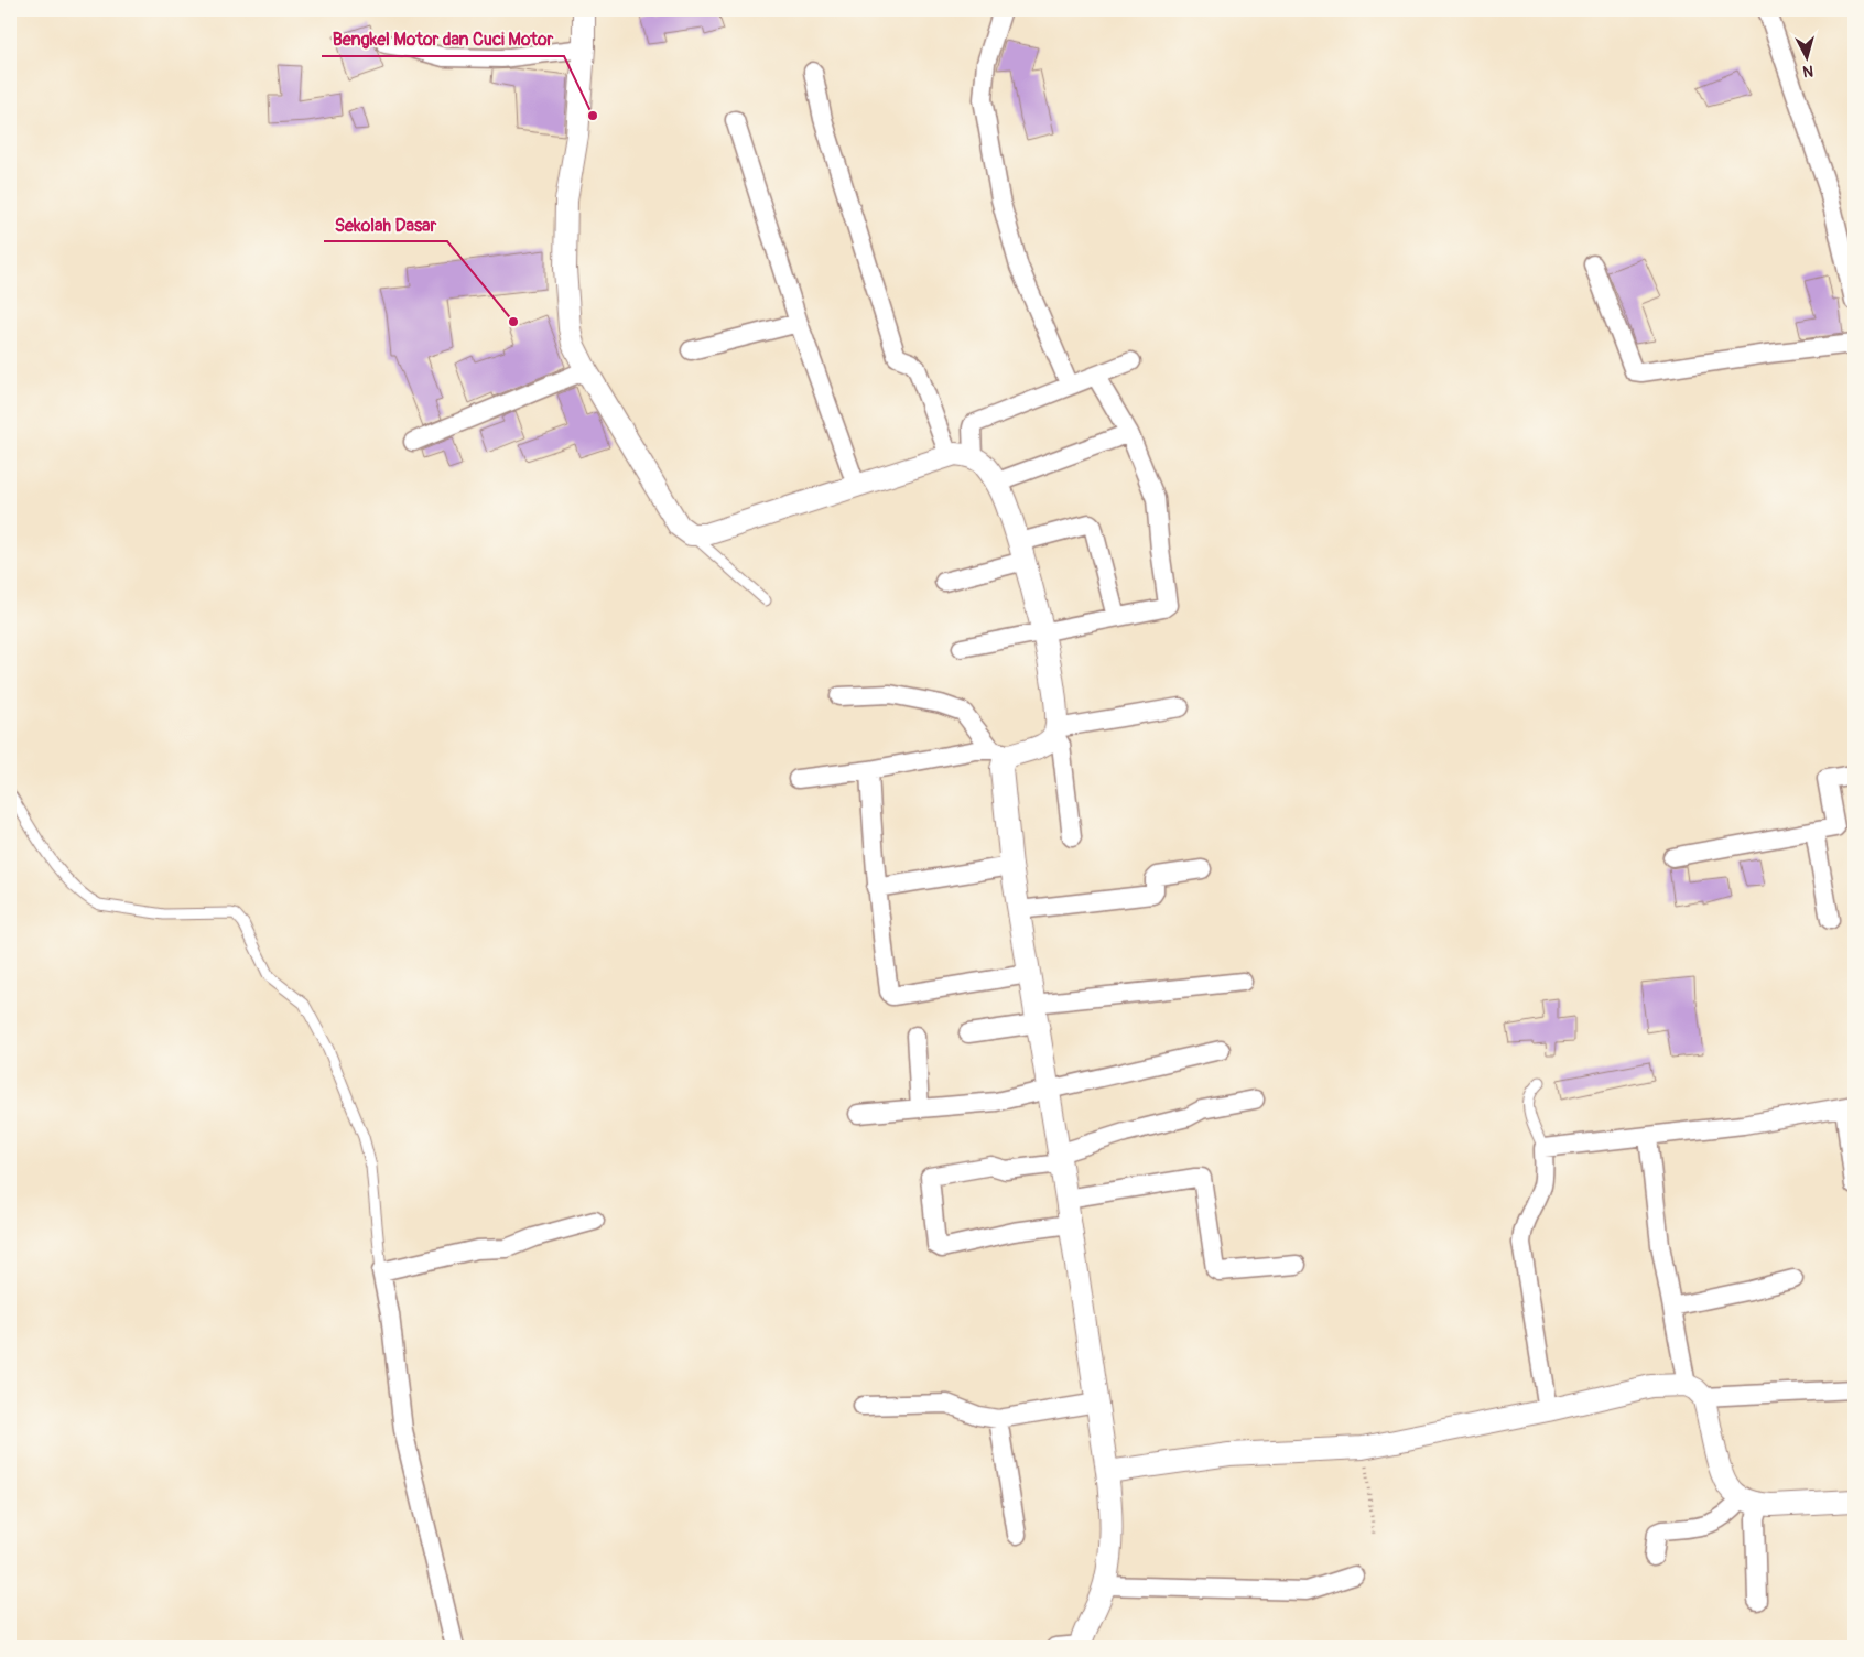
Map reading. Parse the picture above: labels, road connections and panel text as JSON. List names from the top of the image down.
{
  "places": ["Bengkel Motor dan Cuci Motor", "Sekolah Dasar"],
  "north": "bottom"
}
